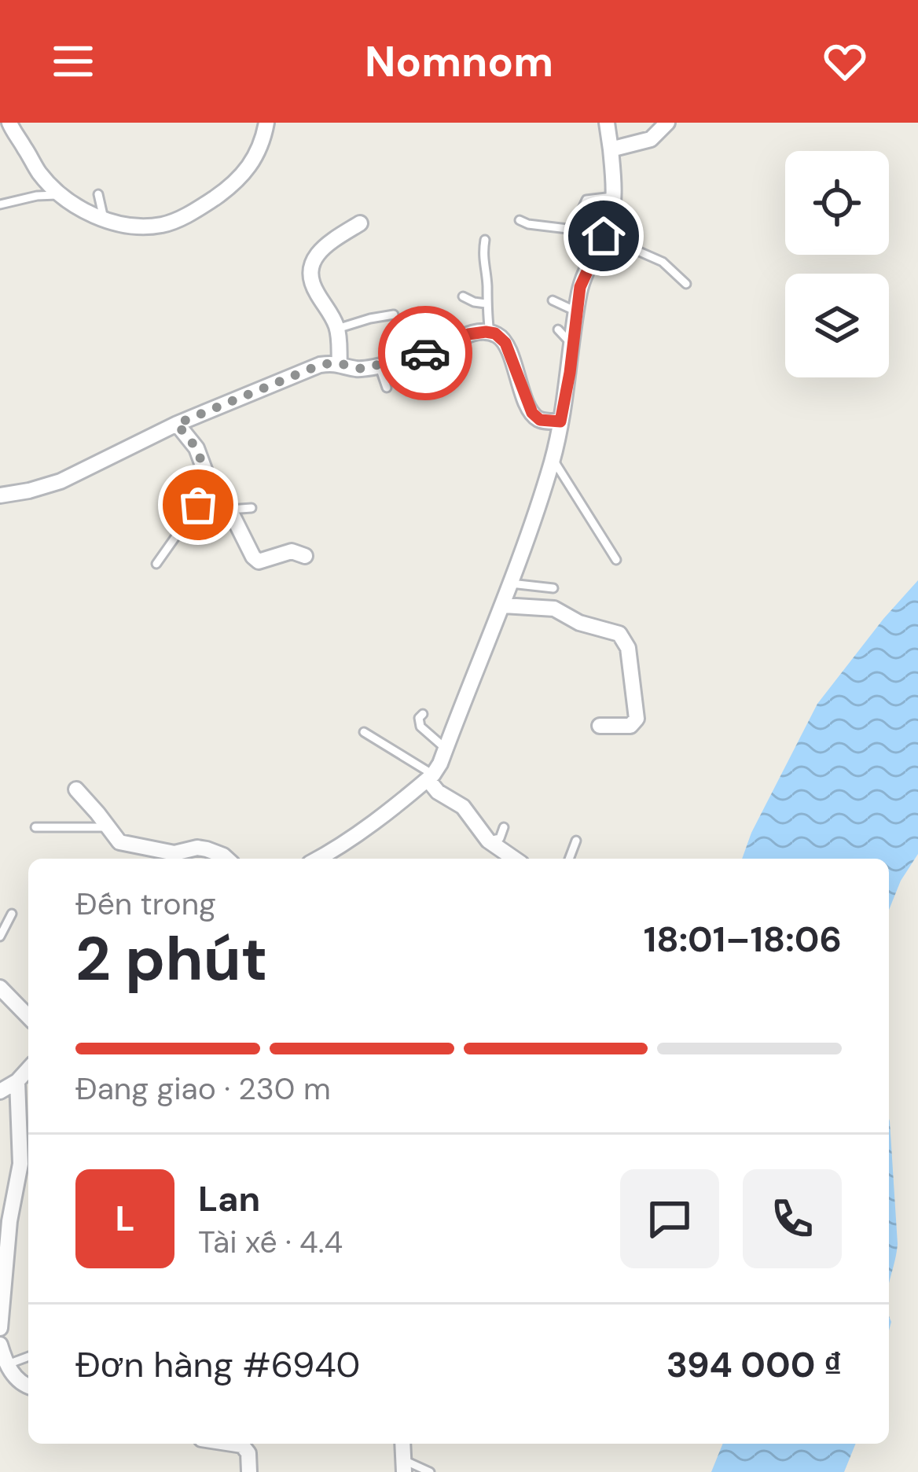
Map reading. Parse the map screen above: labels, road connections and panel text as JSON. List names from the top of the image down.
{
  "page": {
    "header": "Nomnom",
    "heading": ["2 phút", "Đến trong", "18:01–18:06"],
    "panel": [
      "Lan",
      "Tài xế · 4.4",
      "Đơn hàng #6940",
      "394 000 ₫"
    ],
    "bar": "Đang giao · 230 m",
    "round": "L"
  }
}
